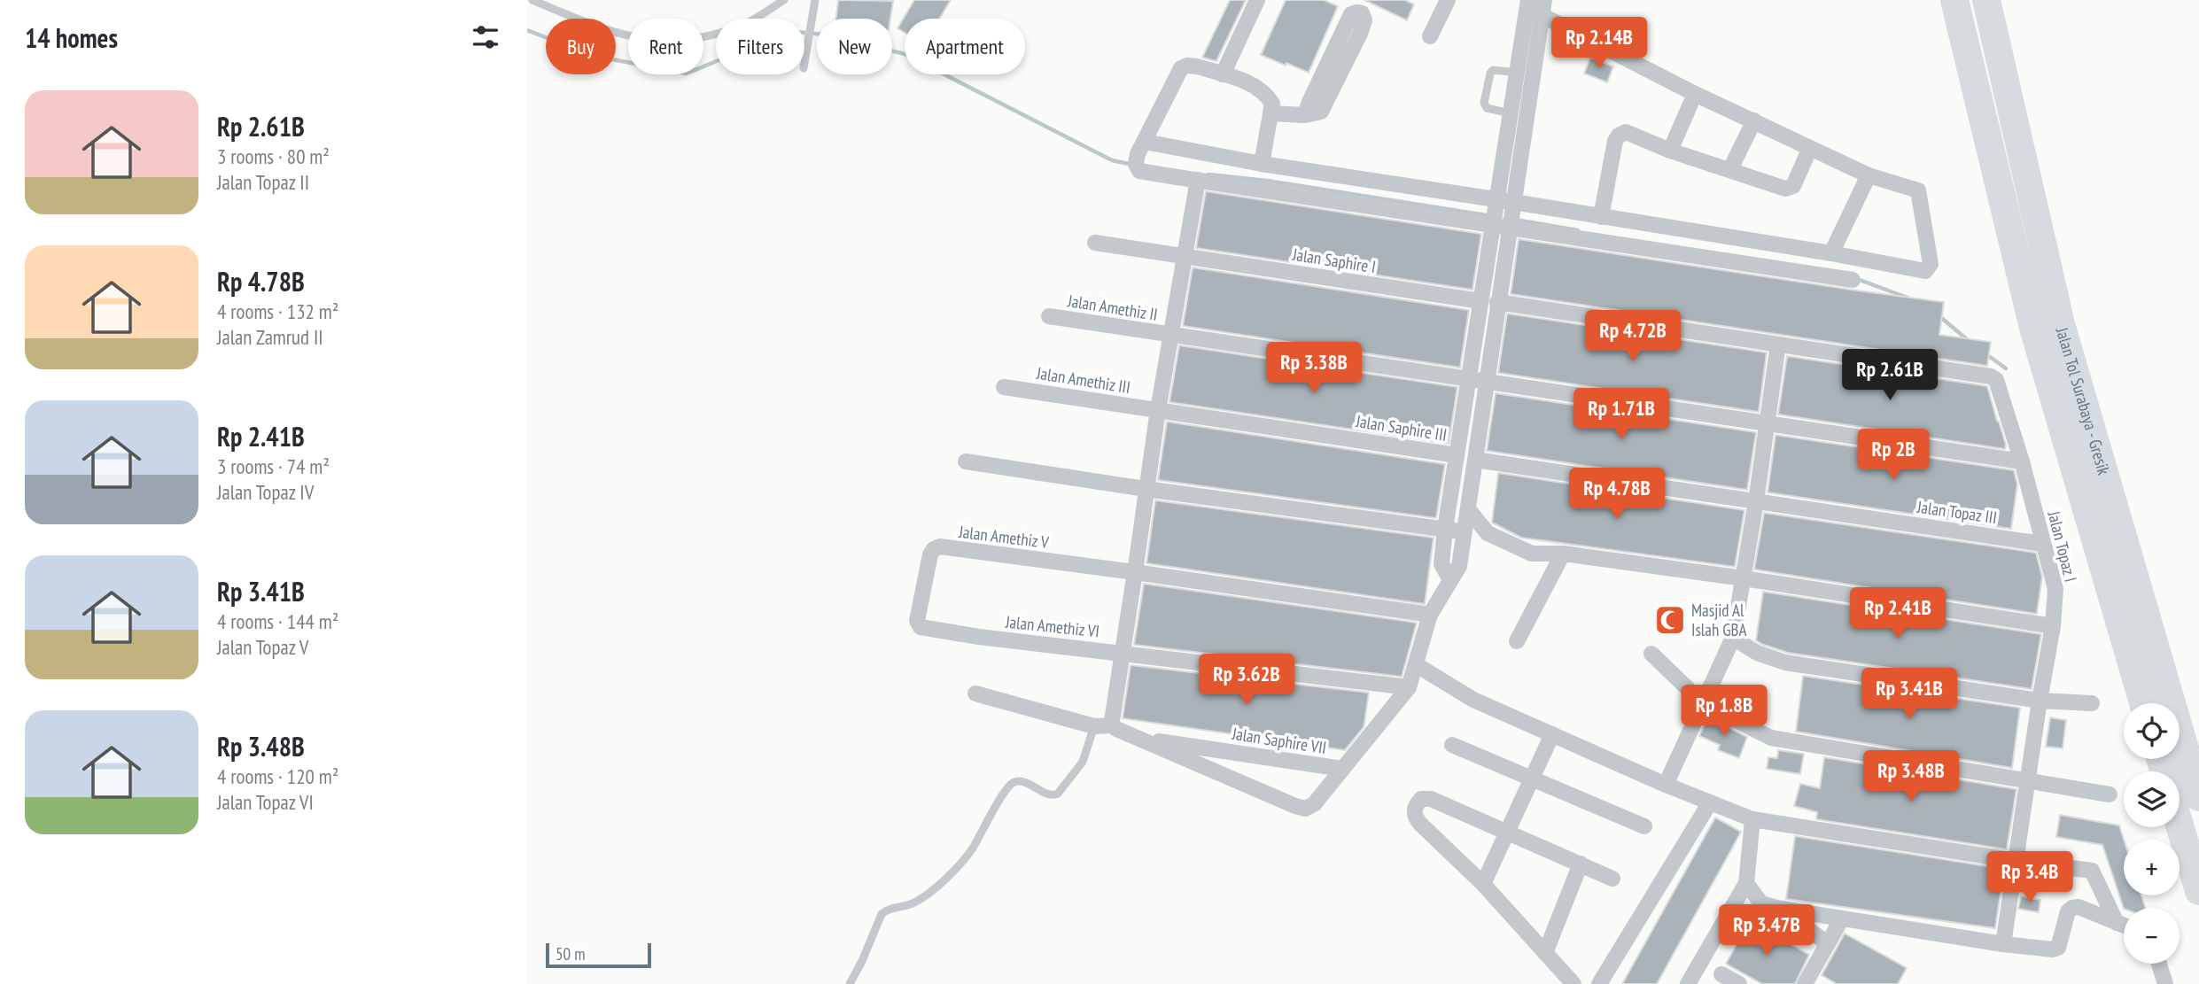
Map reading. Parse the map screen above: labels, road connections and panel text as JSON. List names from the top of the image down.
{
  "streets": {
    "highway": ["Jalan Tol Surabaya - Gresik"],
    "street": [
      "Jalan Saphire I",
      "Jalan Amethiz II",
      "Jalan Amethiz III",
      "Jalan Saphire III",
      "Jalan Topaz III",
      "Jalan Amethiz V",
      "Jalan Topaz I",
      "Jalan Amethiz VI",
      "Jalan Saphire VII"
    ]
  },
  "crossings": [
    ["Jalan Amethiz II", "Jalan Topaz I"],
    ["Jalan Amethiz III", "Jalan Saphire III"],
    ["Jalan Topaz III", "Jalan Topaz I"],
    ["Jalan Amethiz V", "Jalan Amethiz VI"]
  ],
  "places": {
    "mosque": ["Masjid Al Islah GBA"]
  },
  "scale_bar": "50 m",
  "page": {
    "heading": "14 homes",
    "price": [
      "Rp 2.14B",
      "Rp 4.72B",
      "Rp 3.38B",
      "Rp 2.61B",
      "Rp 1.71B",
      "Rp 2B",
      "Rp 4.78B",
      "Rp 2.41B",
      "Rp 3.62B",
      "Rp 3.41B",
      "Rp 1.8B",
      "Rp 3.48B",
      "Rp 3.4B",
      "Rp 3.47B"
    ],
    "chip": [
      "Buy",
      "Rent",
      "Filters",
      "New",
      "Apartment"
    ],
    "list": [
      {
        "name": "Rp 2.61B",
        "note": "3 rooms · 80 m² · Jalan Topaz II"
      },
      {
        "name": "Rp 4.78B",
        "note": "4 rooms · 132 m² · Jalan Zamrud II"
      },
      {
        "name": "Rp 2.41B",
        "note": "3 rooms · 74 m² · Jalan Topaz IV"
      },
      {
        "name": "Rp 3.41B",
        "note": "4 rooms · 144 m² · Jalan Topaz V"
      },
      {
        "name": "Rp 3.48B",
        "note": "4 rooms · 120 m² · Jalan Topaz VI"
      }
    ],
    "map_buttons": ["+", "−"],
    "scale": "50 m"
  }
}
